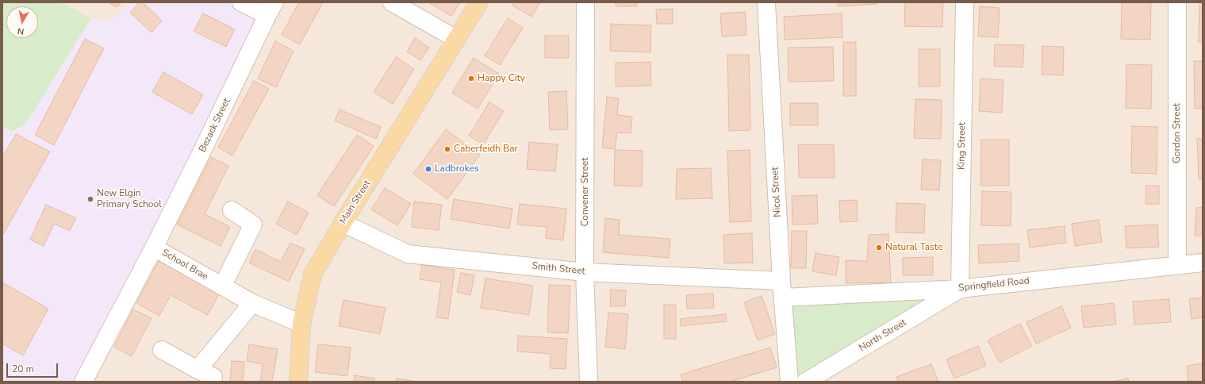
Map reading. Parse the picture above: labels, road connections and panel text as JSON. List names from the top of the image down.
{
  "streets": {
    "main road": ["Main Street"],
    "street": [
      "Bezack Street",
      "Gordon Street",
      "King Street",
      "Convener Street",
      "Nicol Street",
      "School Brae",
      "Smith Street",
      "Springfield Road",
      "North Street"
    ]
  },
  "crossings": [
    ["Bezack Street", "School Brae"],
    ["Gordon Street", "Springfield Road"],
    ["King Street", "Springfield Road"],
    ["King Street", "North Street"],
    ["Convener Street", "Smith Street"],
    ["Nicol Street", "Smith Street"],
    ["Nicol Street", "Springfield Road"],
    ["Main Street", "School Brae"],
    ["Main Street", "Smith Street"],
    ["Smith Street", "Springfield Road"],
    ["Springfield Road", "North Street"]
  ],
  "places": [
    "Happy City",
    "Caberfeidh Bar",
    "Ladbrokes",
    "New Elgin Primary School",
    "Natural Taste"
  ],
  "scale_bar": "20 m",
  "north": "bottom"
}
